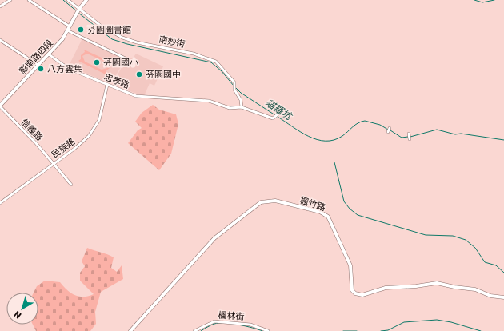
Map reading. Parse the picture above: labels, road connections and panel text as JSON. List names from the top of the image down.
{
  "streets": {
    "street": [
      "南妙街",
      "彰南路四段",
      "忠孝路",
      "信義路",
      "民族路",
      "楓竹路",
      "楓林街"
    ]
  },
  "crossings": [
    ["南妙街", "彰南路四段"],
    ["南妙街", "忠孝路"],
    ["彰南路四段", "忠孝路"],
    ["彰南路四段", "信義路"],
    ["忠孝路", "民族路"],
    ["信義路", "民族路"]
  ],
  "water": ["貓羅坑"],
  "places": [
    "芬園圖書館",
    "芬園國小",
    "八方雲集",
    "芬園國中"
  ],
  "north": "bottom left"
}
